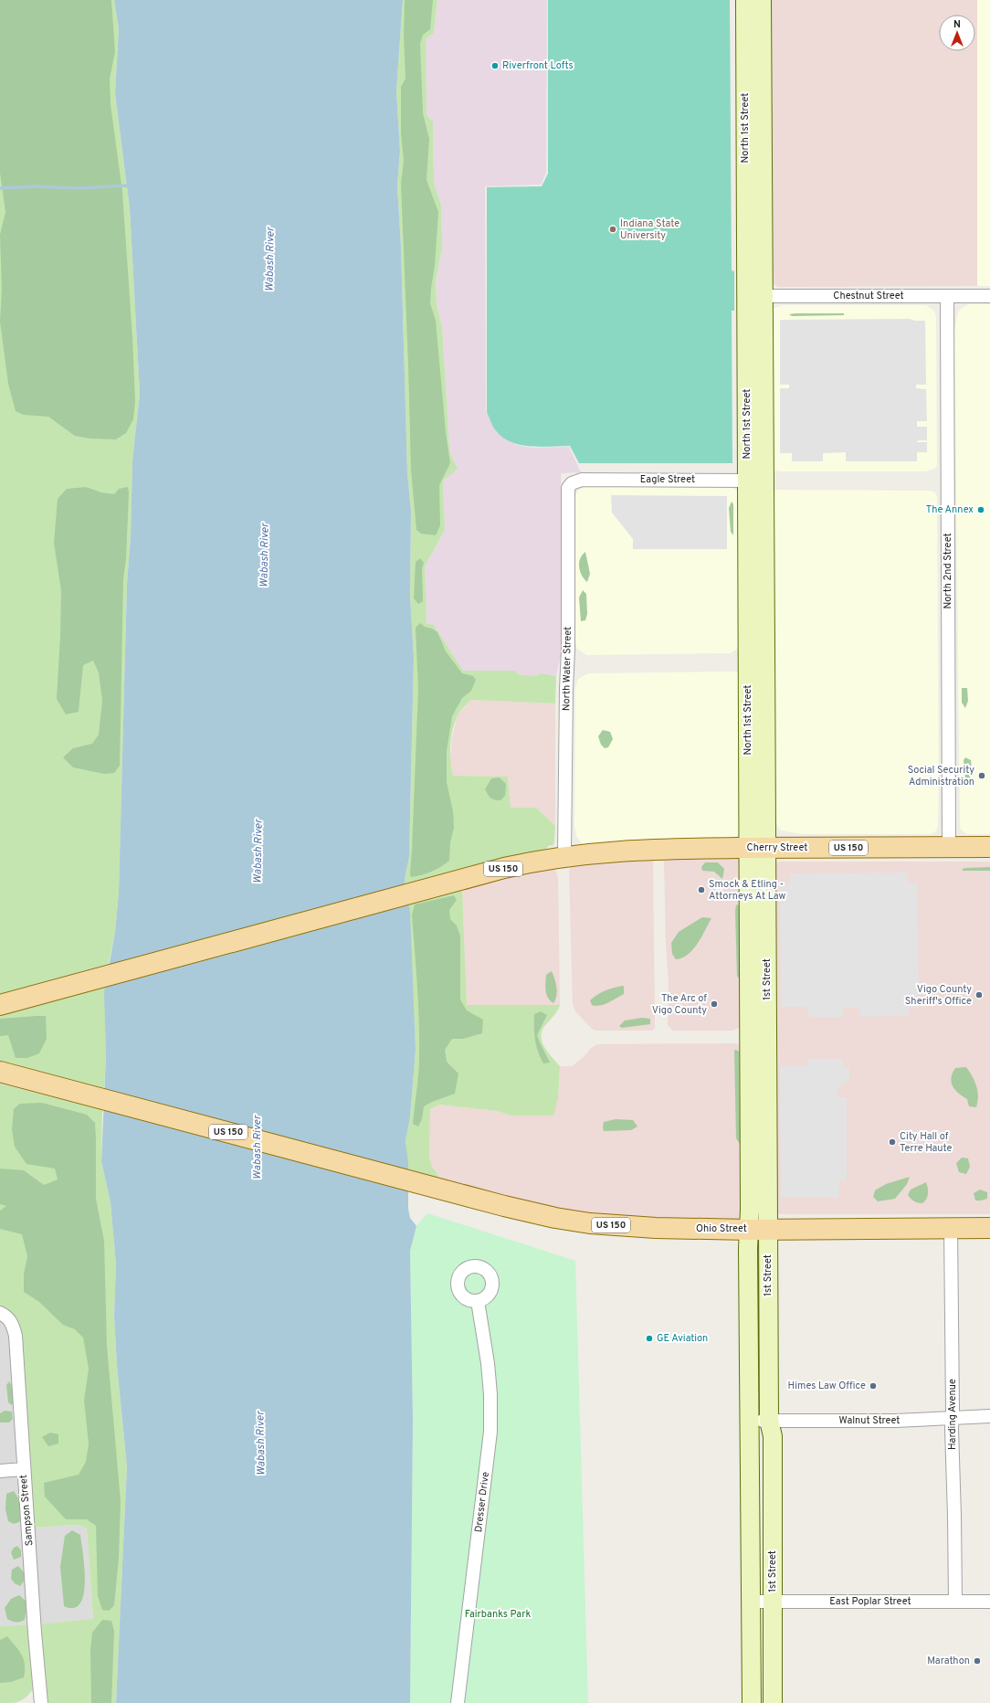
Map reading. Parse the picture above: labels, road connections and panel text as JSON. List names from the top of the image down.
{
  "streets": {
    "main road": [
      "North 1st Street",
      "Cherry Street",
      "US 150",
      "1st Street",
      "Ohio Street"
    ],
    "street": [
      "Chestnut Street",
      "Eagle Street",
      "North 2nd Street",
      "North Water Street",
      "Harding Avenue",
      "Walnut Street",
      "Dresser Drive",
      "Sampson Street",
      "East Poplar Street"
    ]
  },
  "crossings": [
    ["North 1st Street", "Chestnut Street"],
    ["North 1st Street", "Eagle Street"],
    ["North 1st Street", "Cherry Street"],
    ["North 1st Street", "1st Street"],
    ["Chestnut Street", "North 2nd Street"],
    ["Eagle Street", "North Water Street"],
    ["North 2nd Street", "Cherry Street"],
    ["North Water Street", "Cherry Street"],
    ["North Water Street", "US 150"],
    ["Cherry Street", "US 150"],
    ["Cherry Street", "1st Street"],
    ["1st Street", "Ohio Street"],
    ["1st Street", "Walnut Street"],
    ["1st Street", "East Poplar Street"],
    ["Ohio Street", "Harding Avenue"],
    ["Harding Avenue", "Walnut Street"],
    ["Harding Avenue", "East Poplar Street"]
  ],
  "water": ["Wabash River"],
  "parks": ["Fairbanks Park"],
  "places": [
    "Riverfront Lofts",
    "Indiana State University",
    "The Annex",
    "Social Security Administration",
    "Smock & Etling - Attorneys At Law",
    "Vigo County Sheriff's Office",
    "The Arc of Vigo County",
    "City Hall of Terre Haute",
    "GE Aviation",
    "Himes Law Office",
    "Marathon"
  ],
  "north": "top"
}
